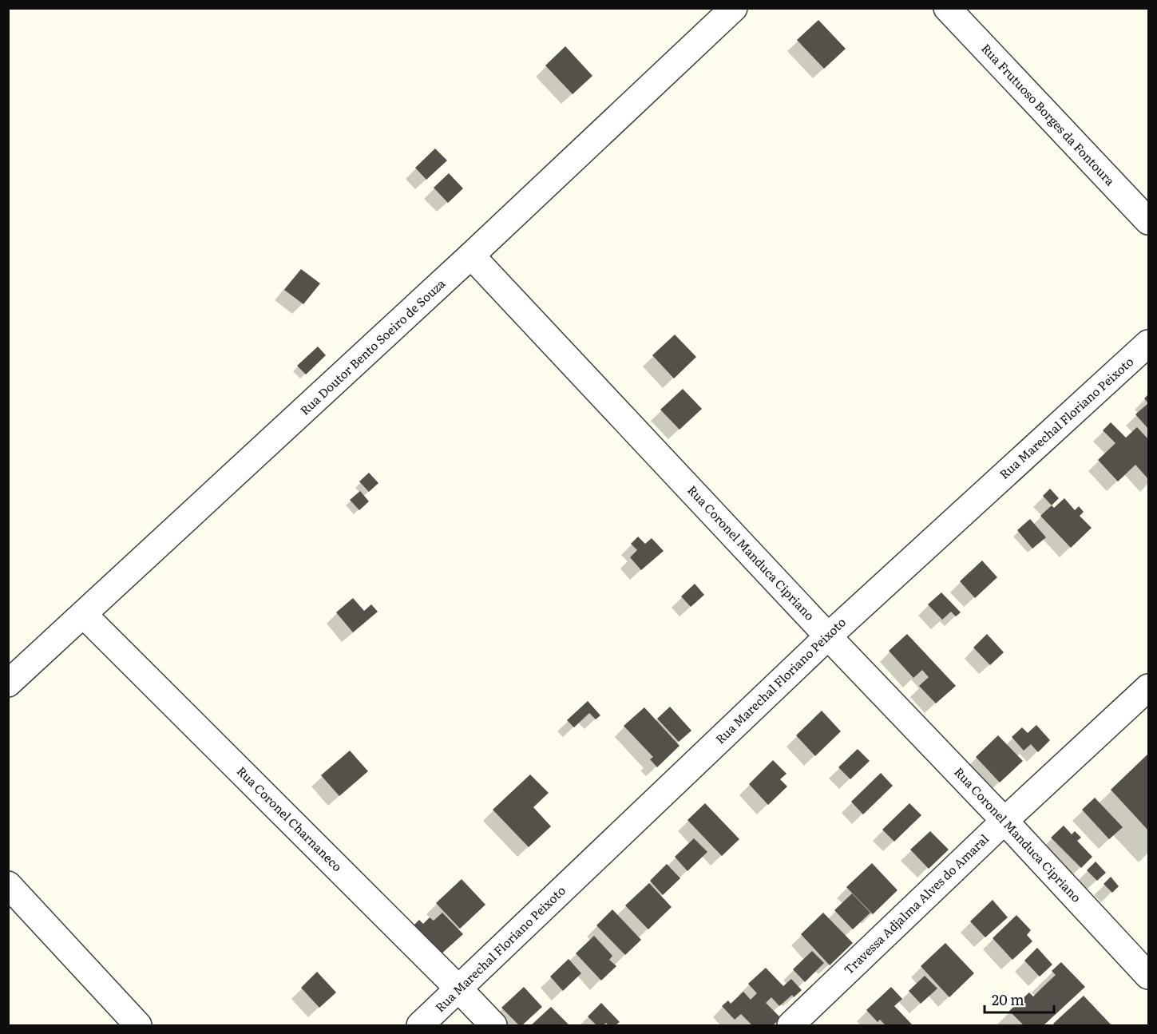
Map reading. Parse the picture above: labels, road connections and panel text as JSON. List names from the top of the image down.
{
  "streets": {
    "street": [
      "Rua Frutuoso Borges da Fontoura",
      "Rua Doutor Bento Soeiro de Souza",
      "Rua Marechal Floriano Peixoto",
      "Rua Coronel Manduca Cipriano",
      "Rua Coronel Charnaneco",
      "Travessa Adjalma Alves do Amaral"
    ]
  },
  "crossings": [
    ["Rua Doutor Bento Soeiro de Souza", "Rua Coronel Manduca Cipriano"],
    ["Rua Doutor Bento Soeiro de Souza", "Rua Coronel Charnaneco"],
    ["Rua Marechal Floriano Peixoto", "Rua Coronel Manduca Cipriano"],
    ["Rua Marechal Floriano Peixoto", "Rua Coronel Charnaneco"],
    ["Rua Coronel Manduca Cipriano", "Travessa Adjalma Alves do Amaral"]
  ],
  "scale_bar": "20 m"
}
